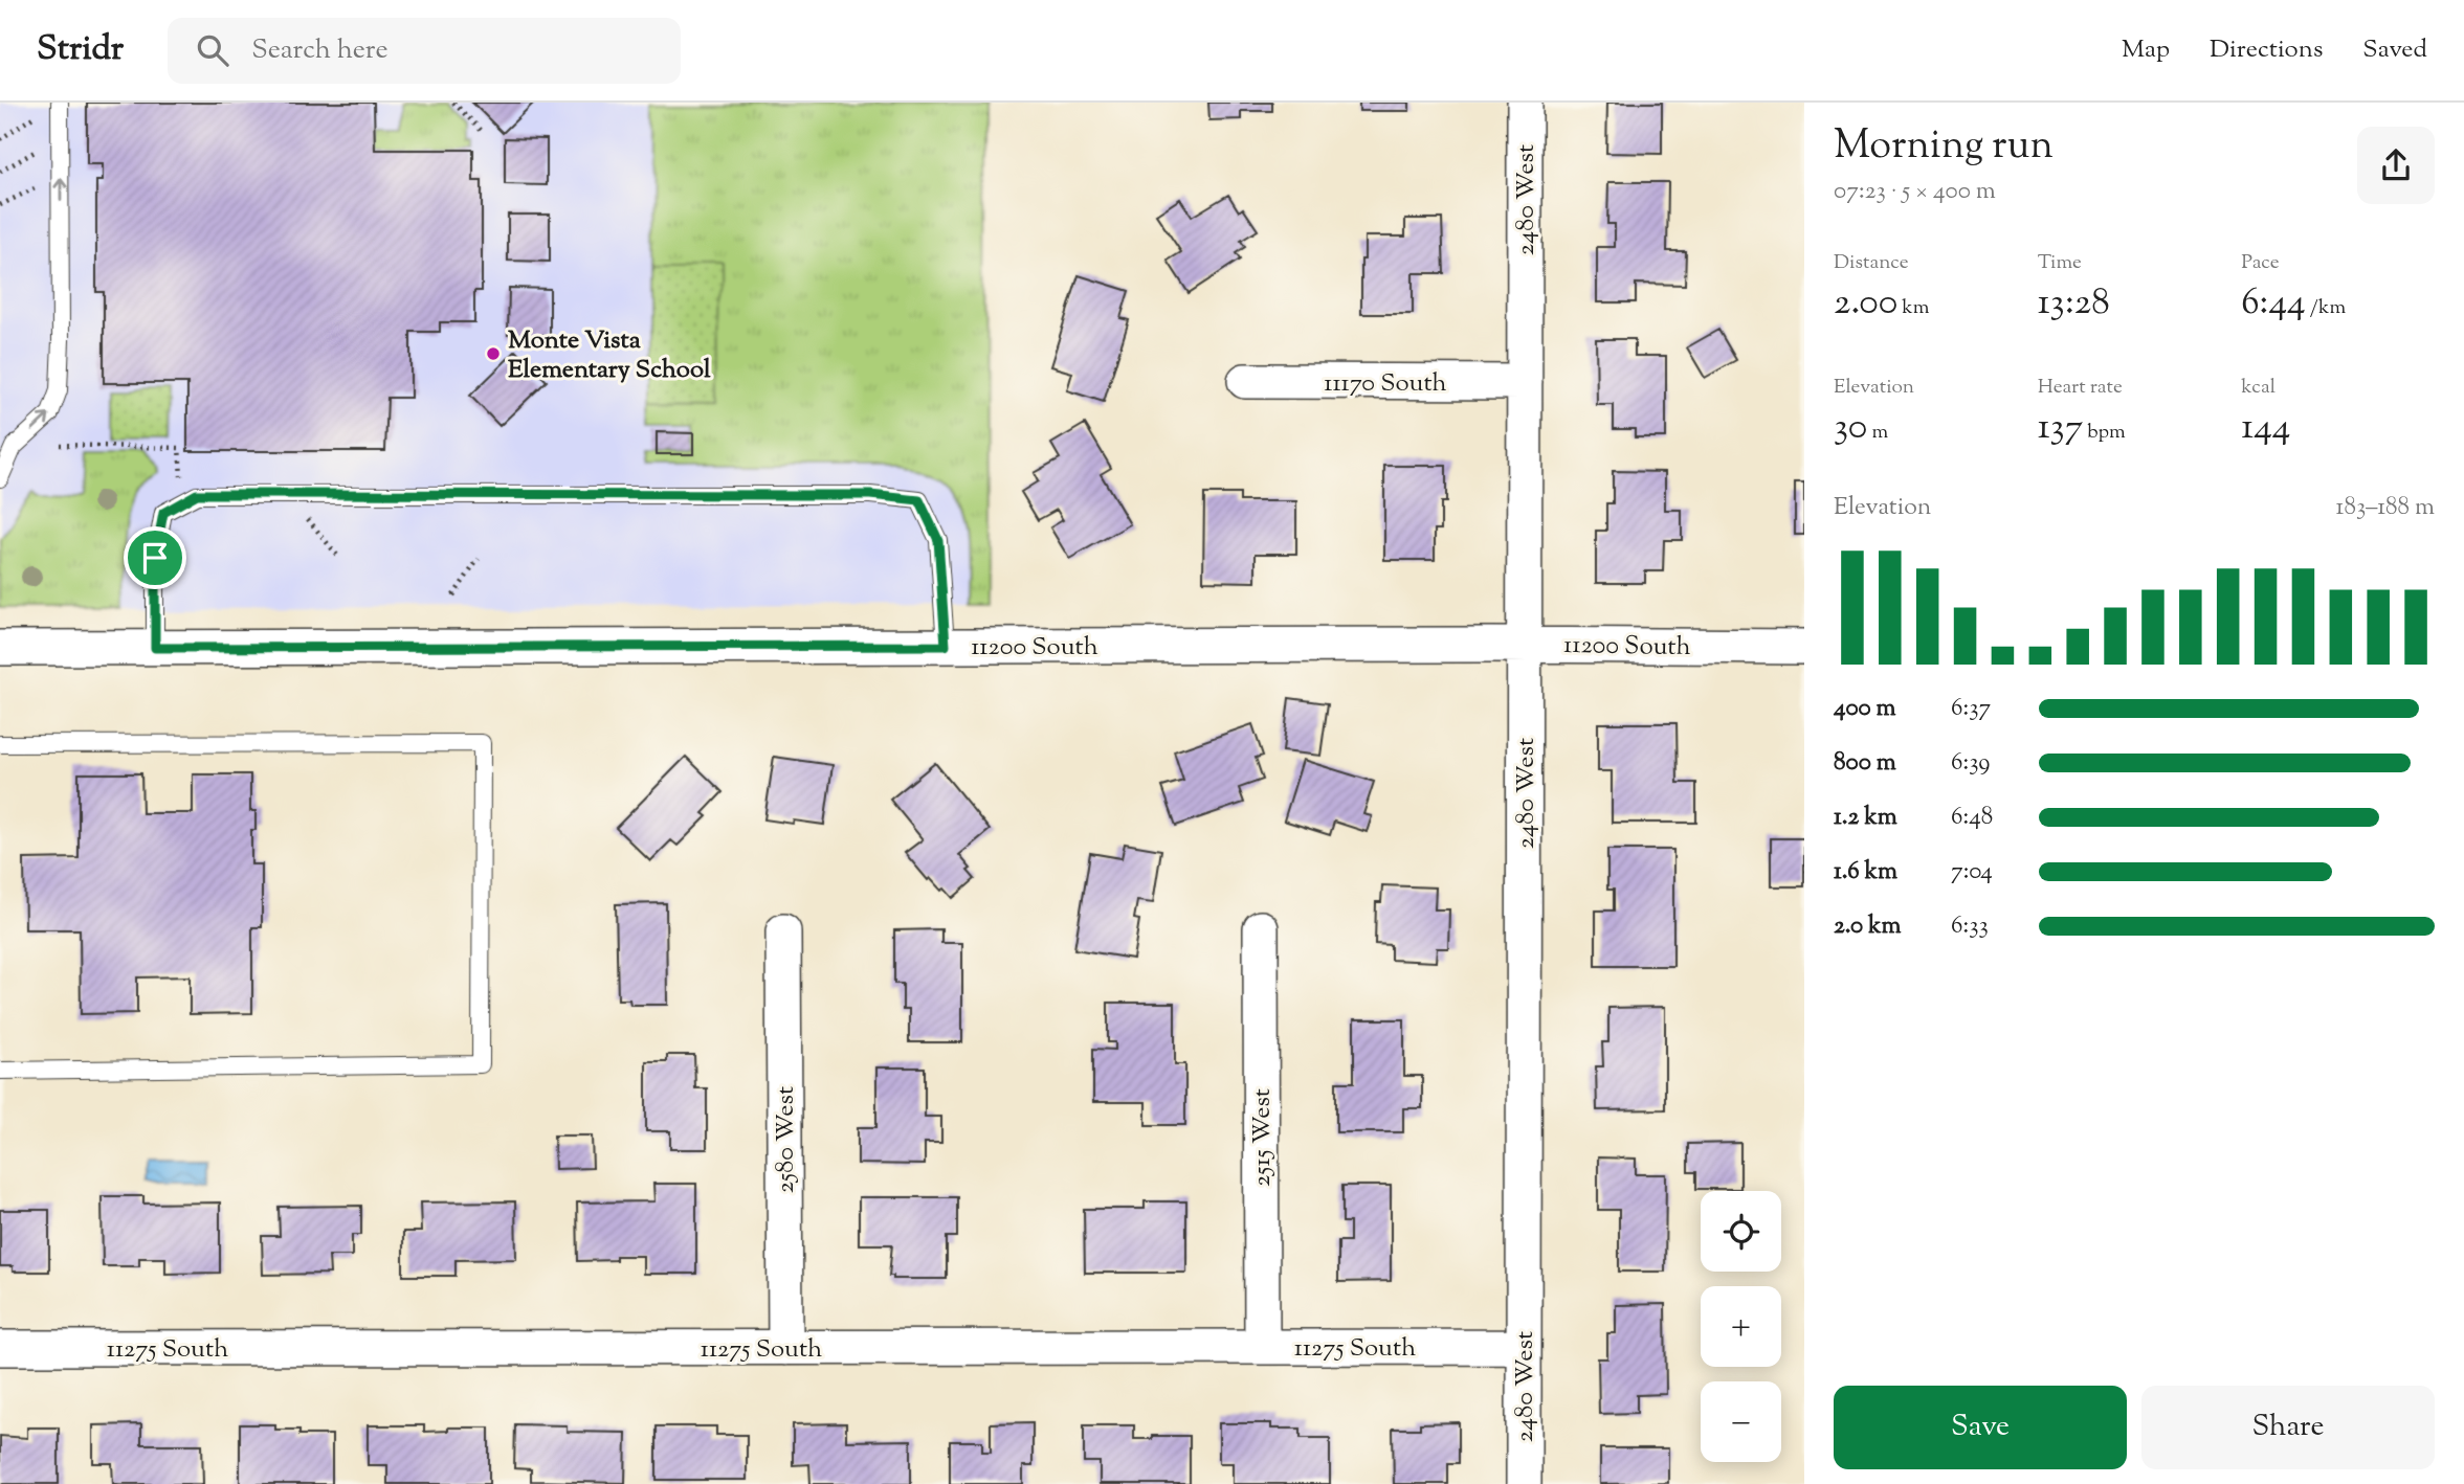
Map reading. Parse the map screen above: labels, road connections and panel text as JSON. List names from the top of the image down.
{
  "streets": {
    "street": [
      "2480 West",
      "11170 South",
      "11200 South",
      "2515 West",
      "2580 West",
      "11275 South"
    ]
  },
  "crossings": [
    ["2480 West", "11170 South"],
    ["2480 West", "11200 South"],
    ["2480 West", "11275 South"],
    ["2515 West", "11275 South"],
    ["2580 West", "11275 South"]
  ],
  "places": ["Monte Vista Elementary School"],
  "page": {
    "header": "Stridr",
    "search": "Search here",
    "nav": ["Map", "Directions", "Saved"],
    "heading": ["Morning run", "07:23 · 5 × 400 m"],
    "stats": [
      ["Distance", "2.00 km"],
      ["Time", "13:28"],
      ["Pace", "6:44 /km"],
      ["Elevation", "30 m"],
      ["Heart rate", "137 bpm"],
      ["kcal", "144"]
    ],
    "chart": ["Elevation", "183–188 m"],
    "list": [
      {
        "name": "400 m",
        "note": "6:37"
      },
      {
        "name": "800 m",
        "note": "6:39"
      },
      {
        "name": "1.2 km",
        "note": "6:48"
      },
      {
        "name": "1.6 km",
        "note": "7:04"
      },
      {
        "name": "2.0 km",
        "note": "6:33"
      }
    ],
    "map_buttons": ["+", "−"],
    "buttons": ["Save", "Share"]
  }
}
